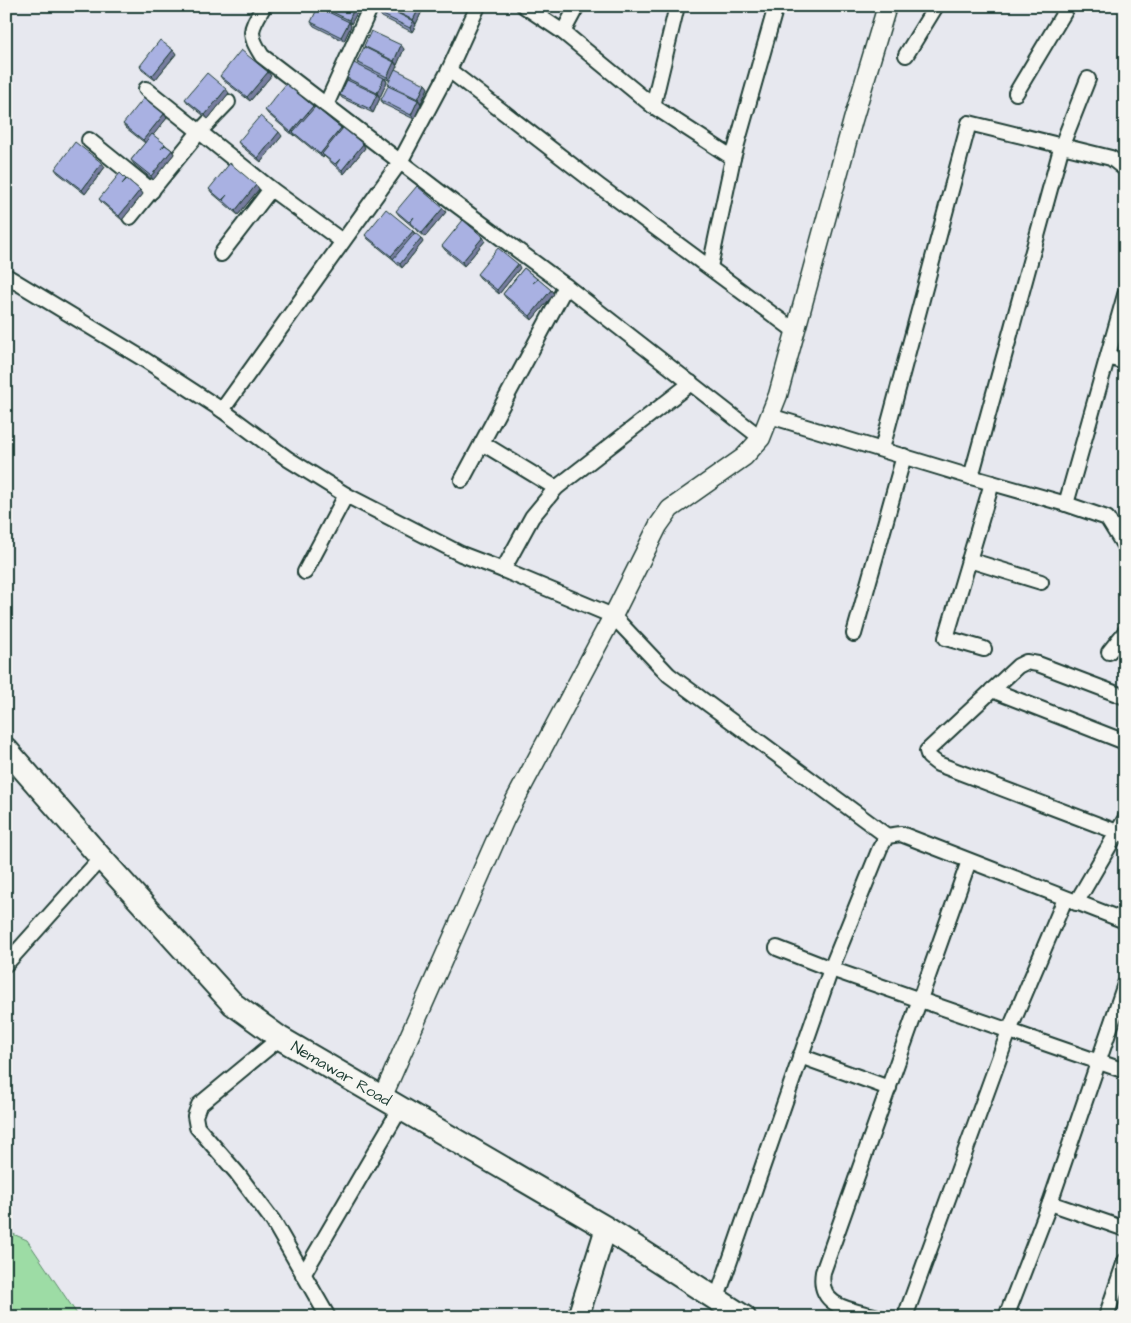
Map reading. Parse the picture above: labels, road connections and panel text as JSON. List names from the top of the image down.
{
  "streets": {
    "highway": ["Nemawar Road"]
  }
}
